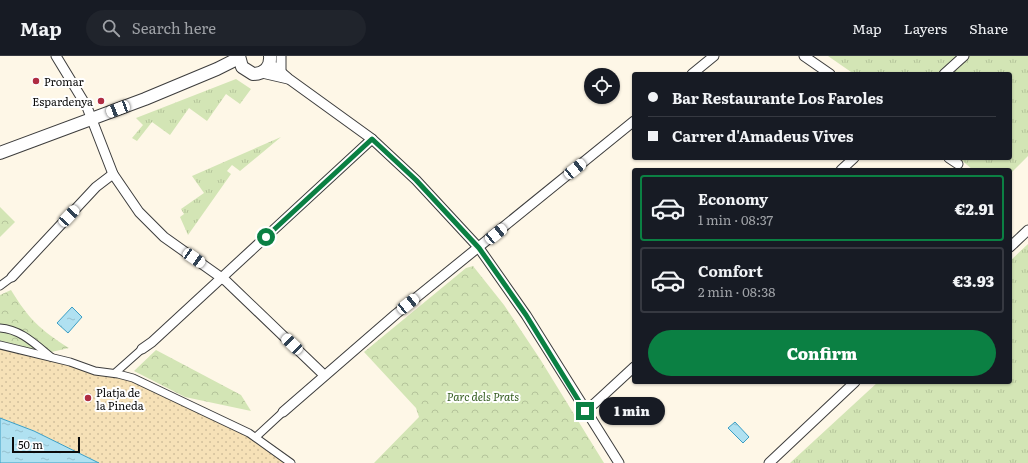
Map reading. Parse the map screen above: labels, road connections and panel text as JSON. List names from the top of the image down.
{
  "parks": ["Parc dels Prats"],
  "places": ["Promar", "Espardenya", "Platja de la Pineda"],
  "scale_bar": "50 m",
  "page": {
    "header": "Map",
    "search": "Search here",
    "nav": ["Map", "Layers", "Share"],
    "banner": ["Bar Restaurante Los Faroles", "Carrer d'Amadeus Vives"],
    "list": [
      {
        "name": "Economy",
        "note": "1 min · 08:37",
        "value": "€2.91"
      },
      {
        "name": "Comfort",
        "note": "2 min · 08:38",
        "value": "€3.93"
      }
    ],
    "buttons": "Confirm",
    "bubble": "1 min",
    "scale": "50 m"
  }
}
